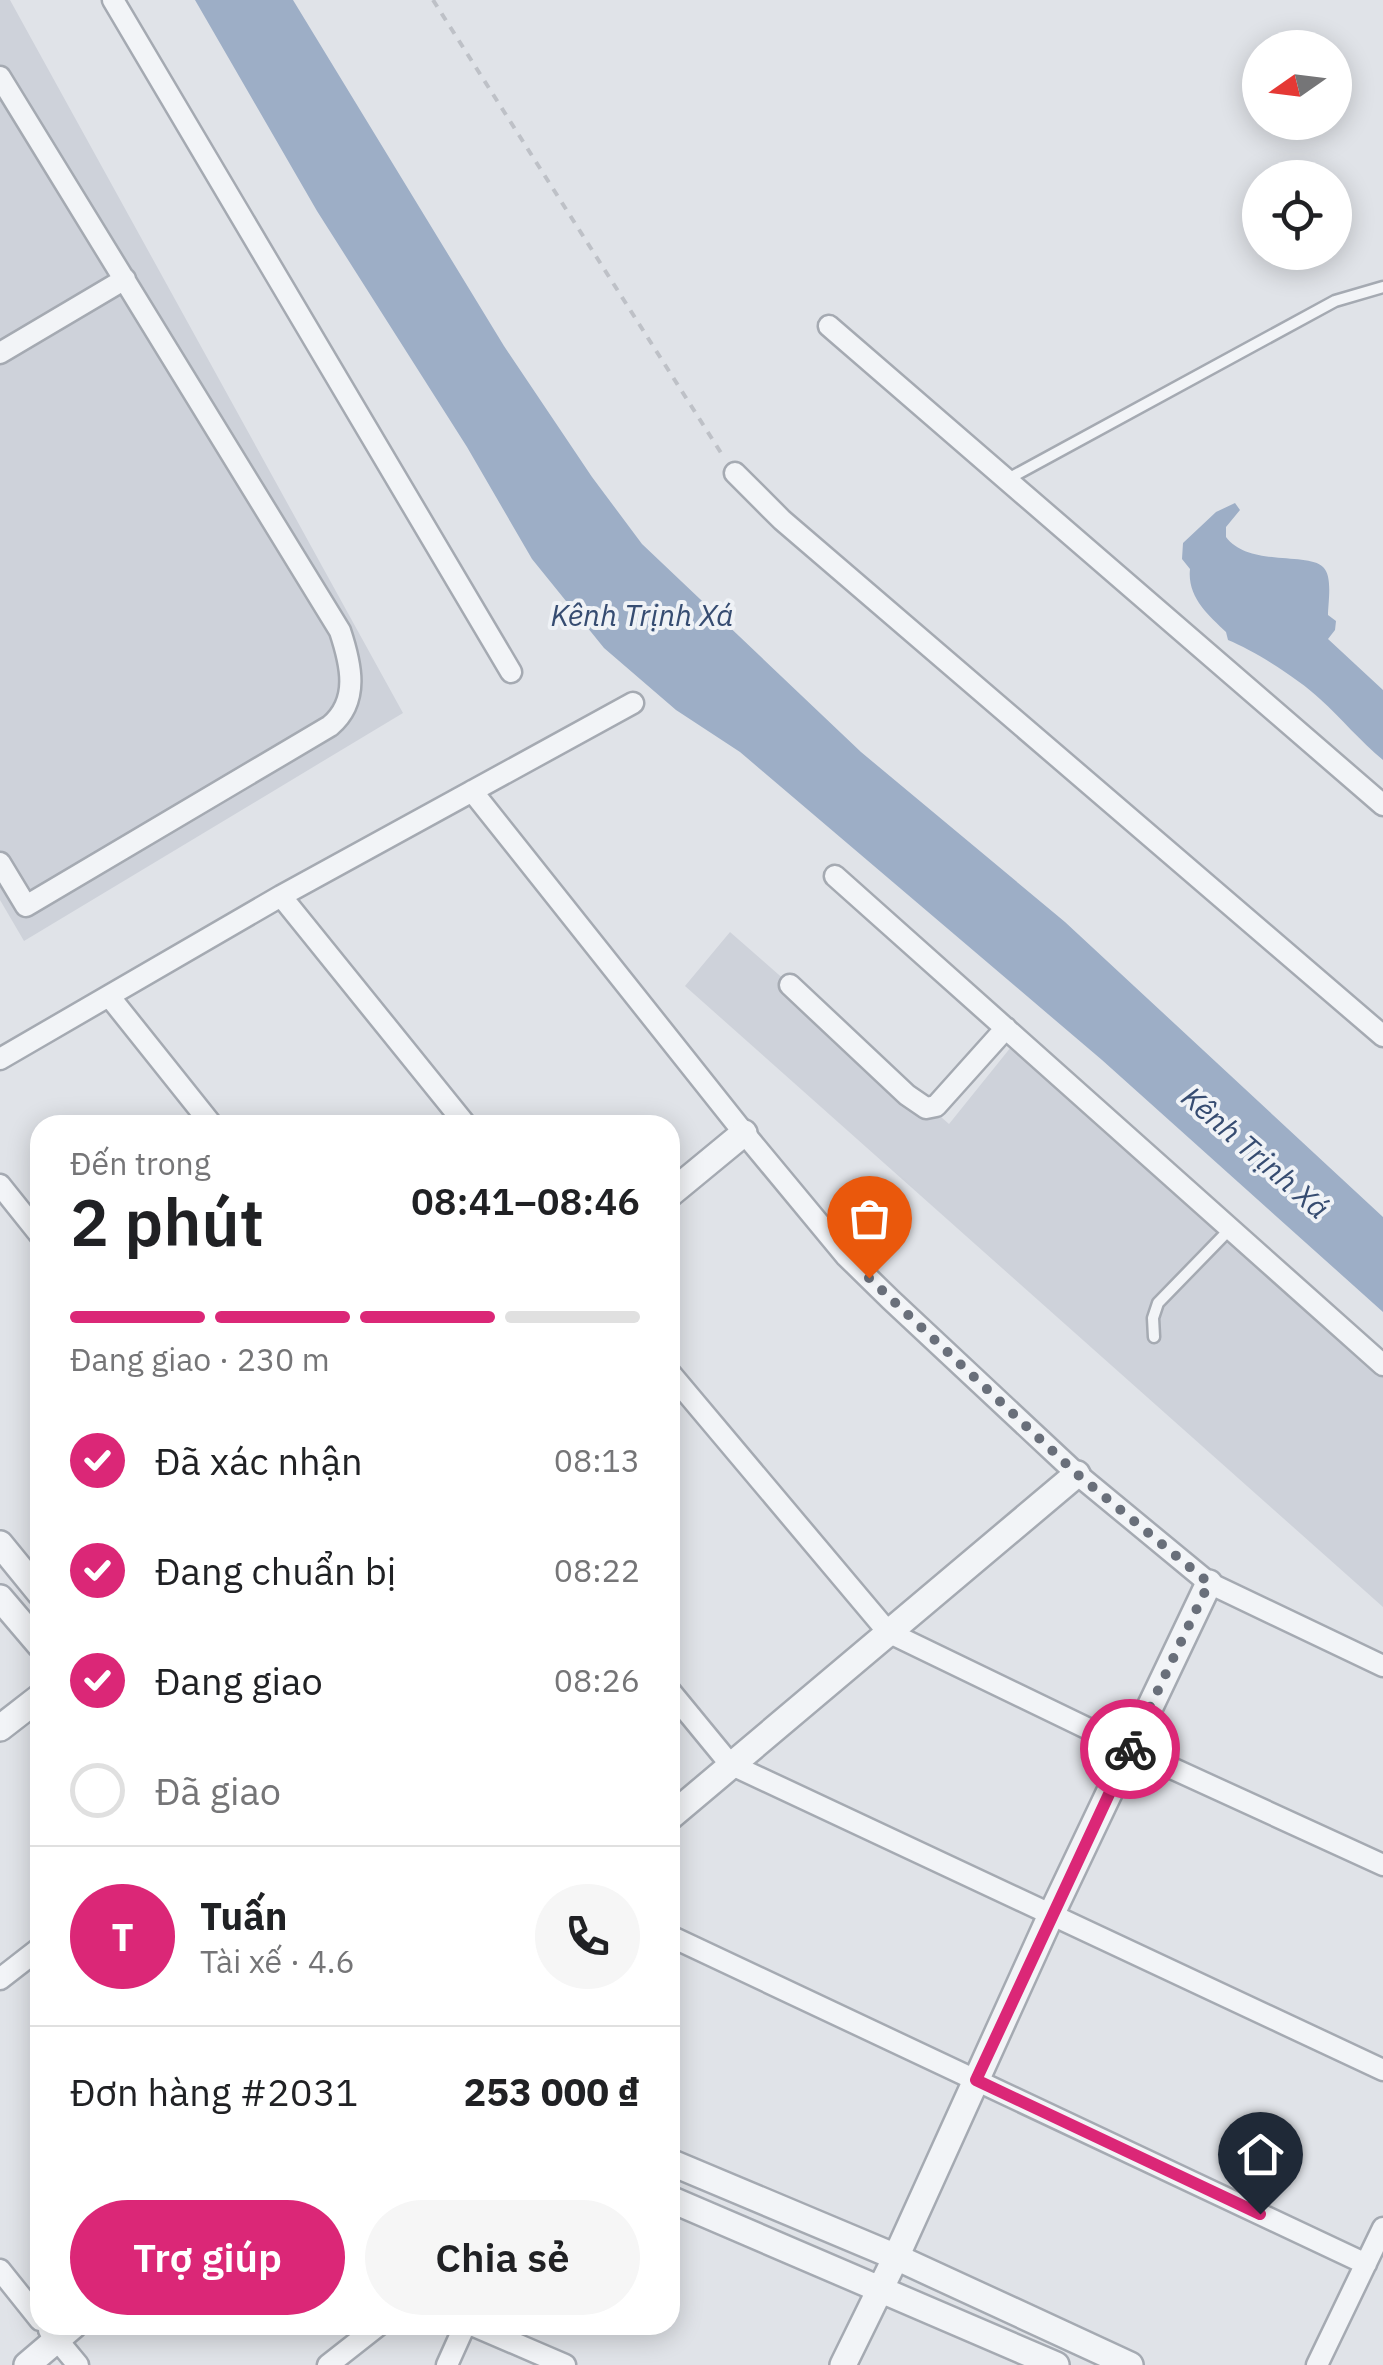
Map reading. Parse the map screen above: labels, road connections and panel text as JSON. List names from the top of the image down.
{
  "water": ["Kênh Trịnh Xá"],
  "north": "left",
  "page": {
    "heading": ["2 phút", "Đến trong", "08:41–08:46"],
    "panel": [
      "Tuấn",
      "Tài xế · 4.6",
      "Đơn hàng #2031",
      "253 000 ₫"
    ],
    "bar": "Đang giao · 230 m",
    "list": [
      ["Đã xác nhận", "08:13"],
      ["Đang chuẩn bị", "08:22"],
      ["Đang giao", "08:26"],
      "Đã giao"
    ],
    "round": "T",
    "buttons": ["Trợ giúp", "Chia sẻ"]
  }
}
